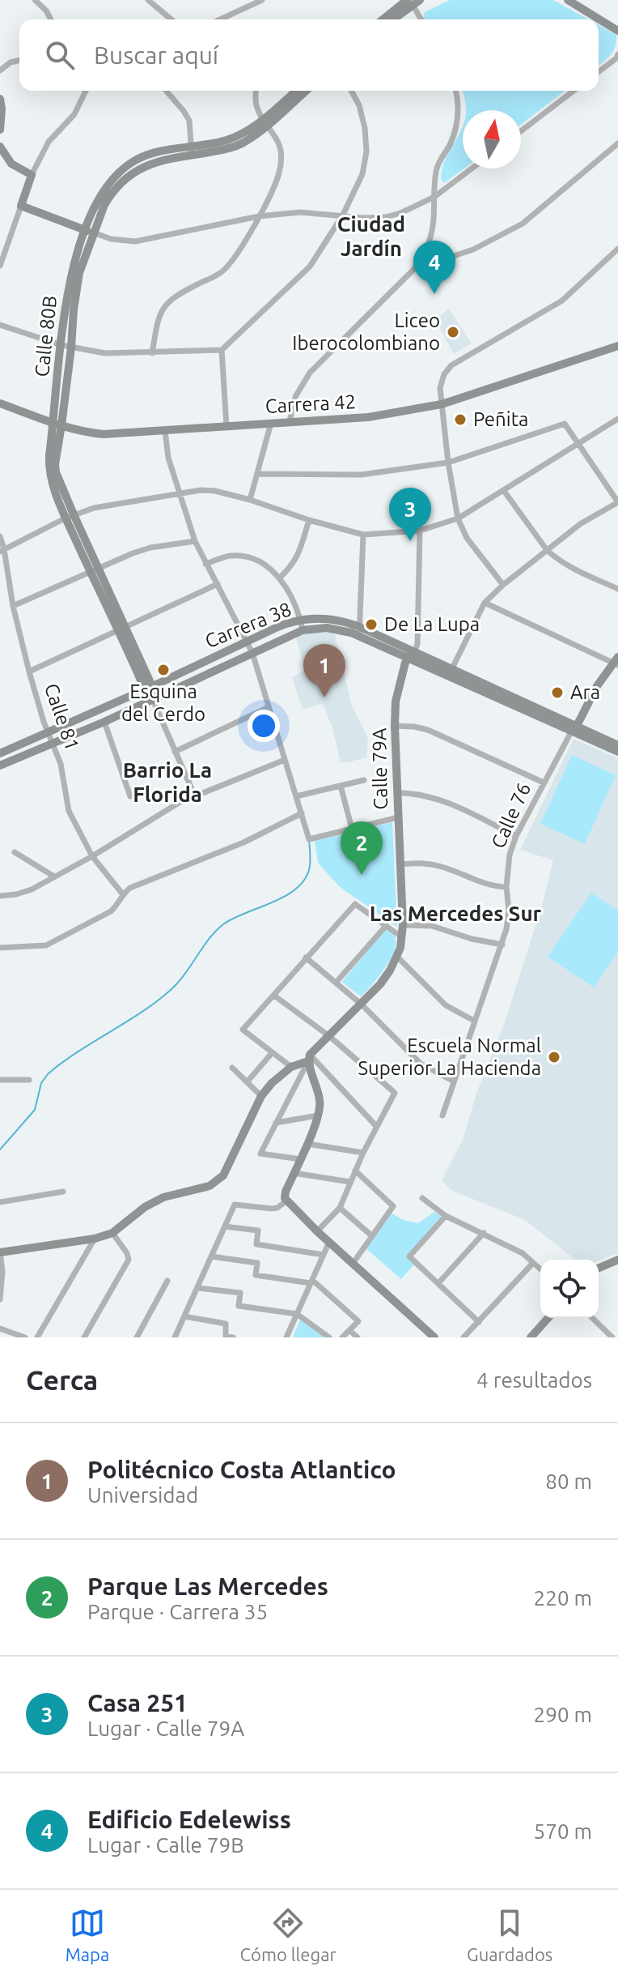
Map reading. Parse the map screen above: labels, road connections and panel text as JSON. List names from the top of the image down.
{
  "streets": {
    "main road": [
      "Calle 80B",
      "Carrera 42",
      "Carrera 38",
      "Calle 79A",
      "Calle 76"
    ],
    "street": ["Calle 81"]
  },
  "crossings": [
    ["Calle 80B", "Carrera 42"],
    ["Calle 80B", "Carrera 38"],
    ["Carrera 38", "Calle 81"],
    ["Carrera 38", "Calle 79A"],
    ["Carrera 38", "Calle 76"]
  ],
  "districts": ["Ciudad Jardín", "Barrio La Florida", "Las Mercedes Sur"],
  "places": [
    "Liceo Iberocolombiano",
    "Peñita",
    "De La Lupa",
    "Esquina del Cerdo",
    "Ara",
    "Escuela Normal Superior La Hacienda"
  ],
  "north": "top",
  "page": {
    "search": "Buscar aquí",
    "pins": [
      "4",
      "3",
      "1",
      "2"
    ],
    "heading": ["Cerca", "4 resultados"],
    "list": [
      {
        "mark": "1",
        "name": "Politécnico Costa Atlantico",
        "note": "Universidad",
        "value": "80 m"
      },
      {
        "mark": "2",
        "name": "Parque Las Mercedes",
        "note": "Parque · Carrera 35",
        "value": "220 m"
      },
      {
        "mark": "3",
        "name": "Casa 251",
        "note": "Lugar · Calle 79A",
        "value": "290 m"
      },
      {
        "mark": "4",
        "name": "Edificio Edelewiss",
        "note": "Lugar · Calle 79B",
        "value": "570 m"
      }
    ],
    "nav": ["Mapa", "Cómo llegar", "Guardados"]
  }
}
